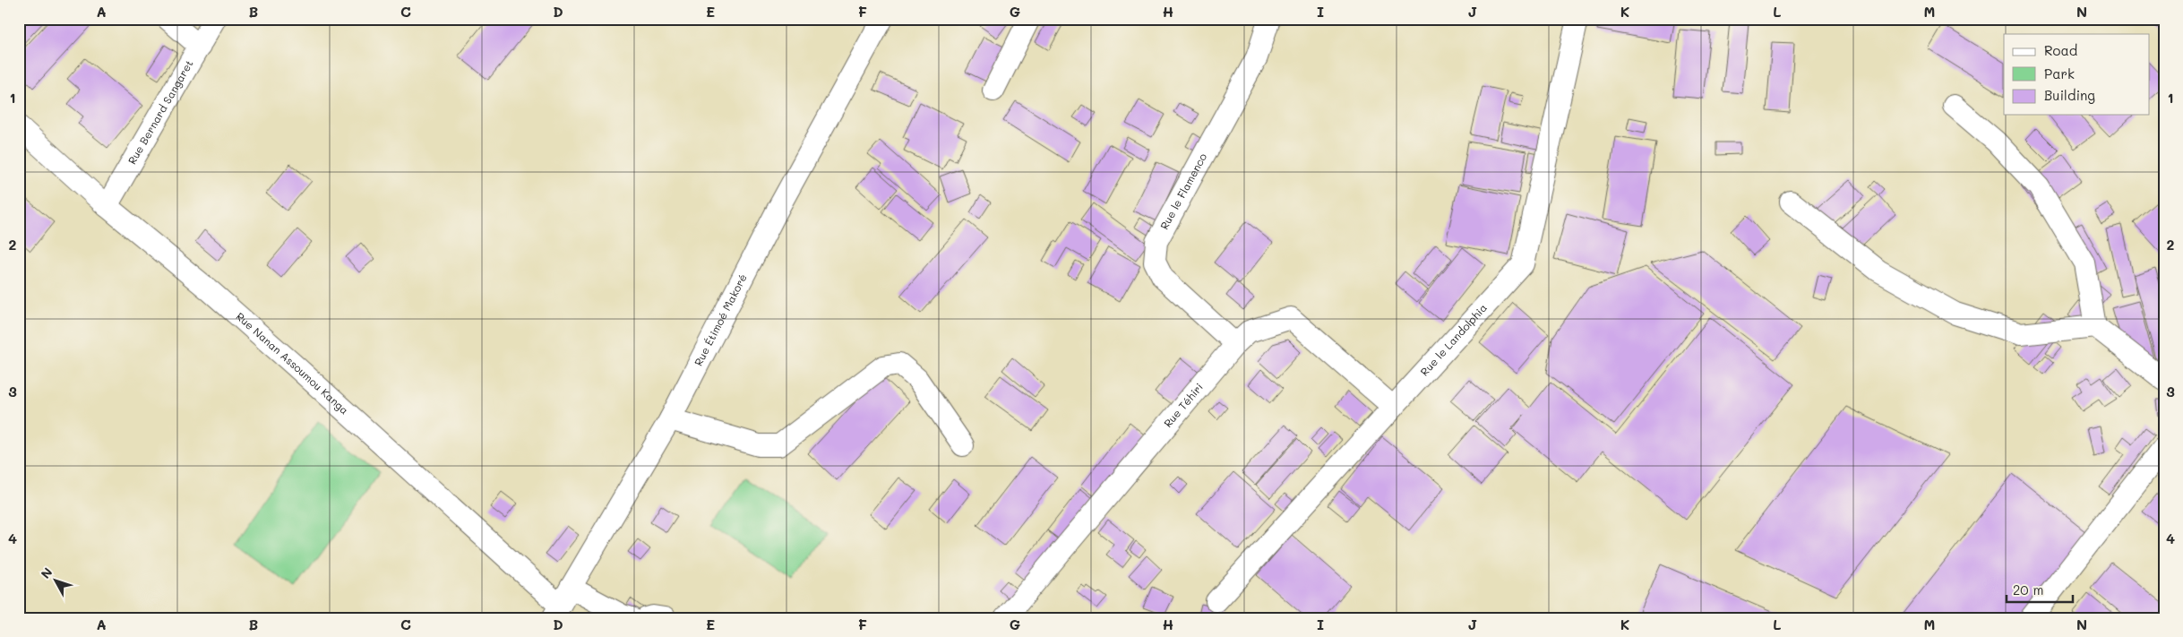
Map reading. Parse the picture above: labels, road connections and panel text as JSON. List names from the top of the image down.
{
  "streets": {
    "street": [
      "Rue Bernard Sangaret",
      "Rue le Flamenco",
      "Rue Étimoé Makoré",
      "Rue le Landolphia",
      "Rue Nanan Assoumou Kanga",
      "Rue Téhiri"
    ]
  },
  "crossings": [
    ["Rue Bernard Sangaret", "Rue Nanan Assoumou Kanga"],
    ["Rue le Flamenco", "Rue Téhiri"],
    ["Rue Étimoé Makoré", "Rue Nanan Assoumou Kanga"],
    ["Rue le Landolphia", "Rue Téhiri"]
  ],
  "legend": ["Road", "Park", "Building"],
  "scale_bar": "20 m",
  "north": "top left",
  "grid": {
    "columns": [
      "A",
      "B",
      "C",
      "D",
      "E",
      "F",
      "G",
      "H",
      "I",
      "J",
      "K",
      "L",
      "M",
      "N"
    ],
    "rows": [
      "1",
      "2",
      "3",
      "4"
    ]
  }
}
